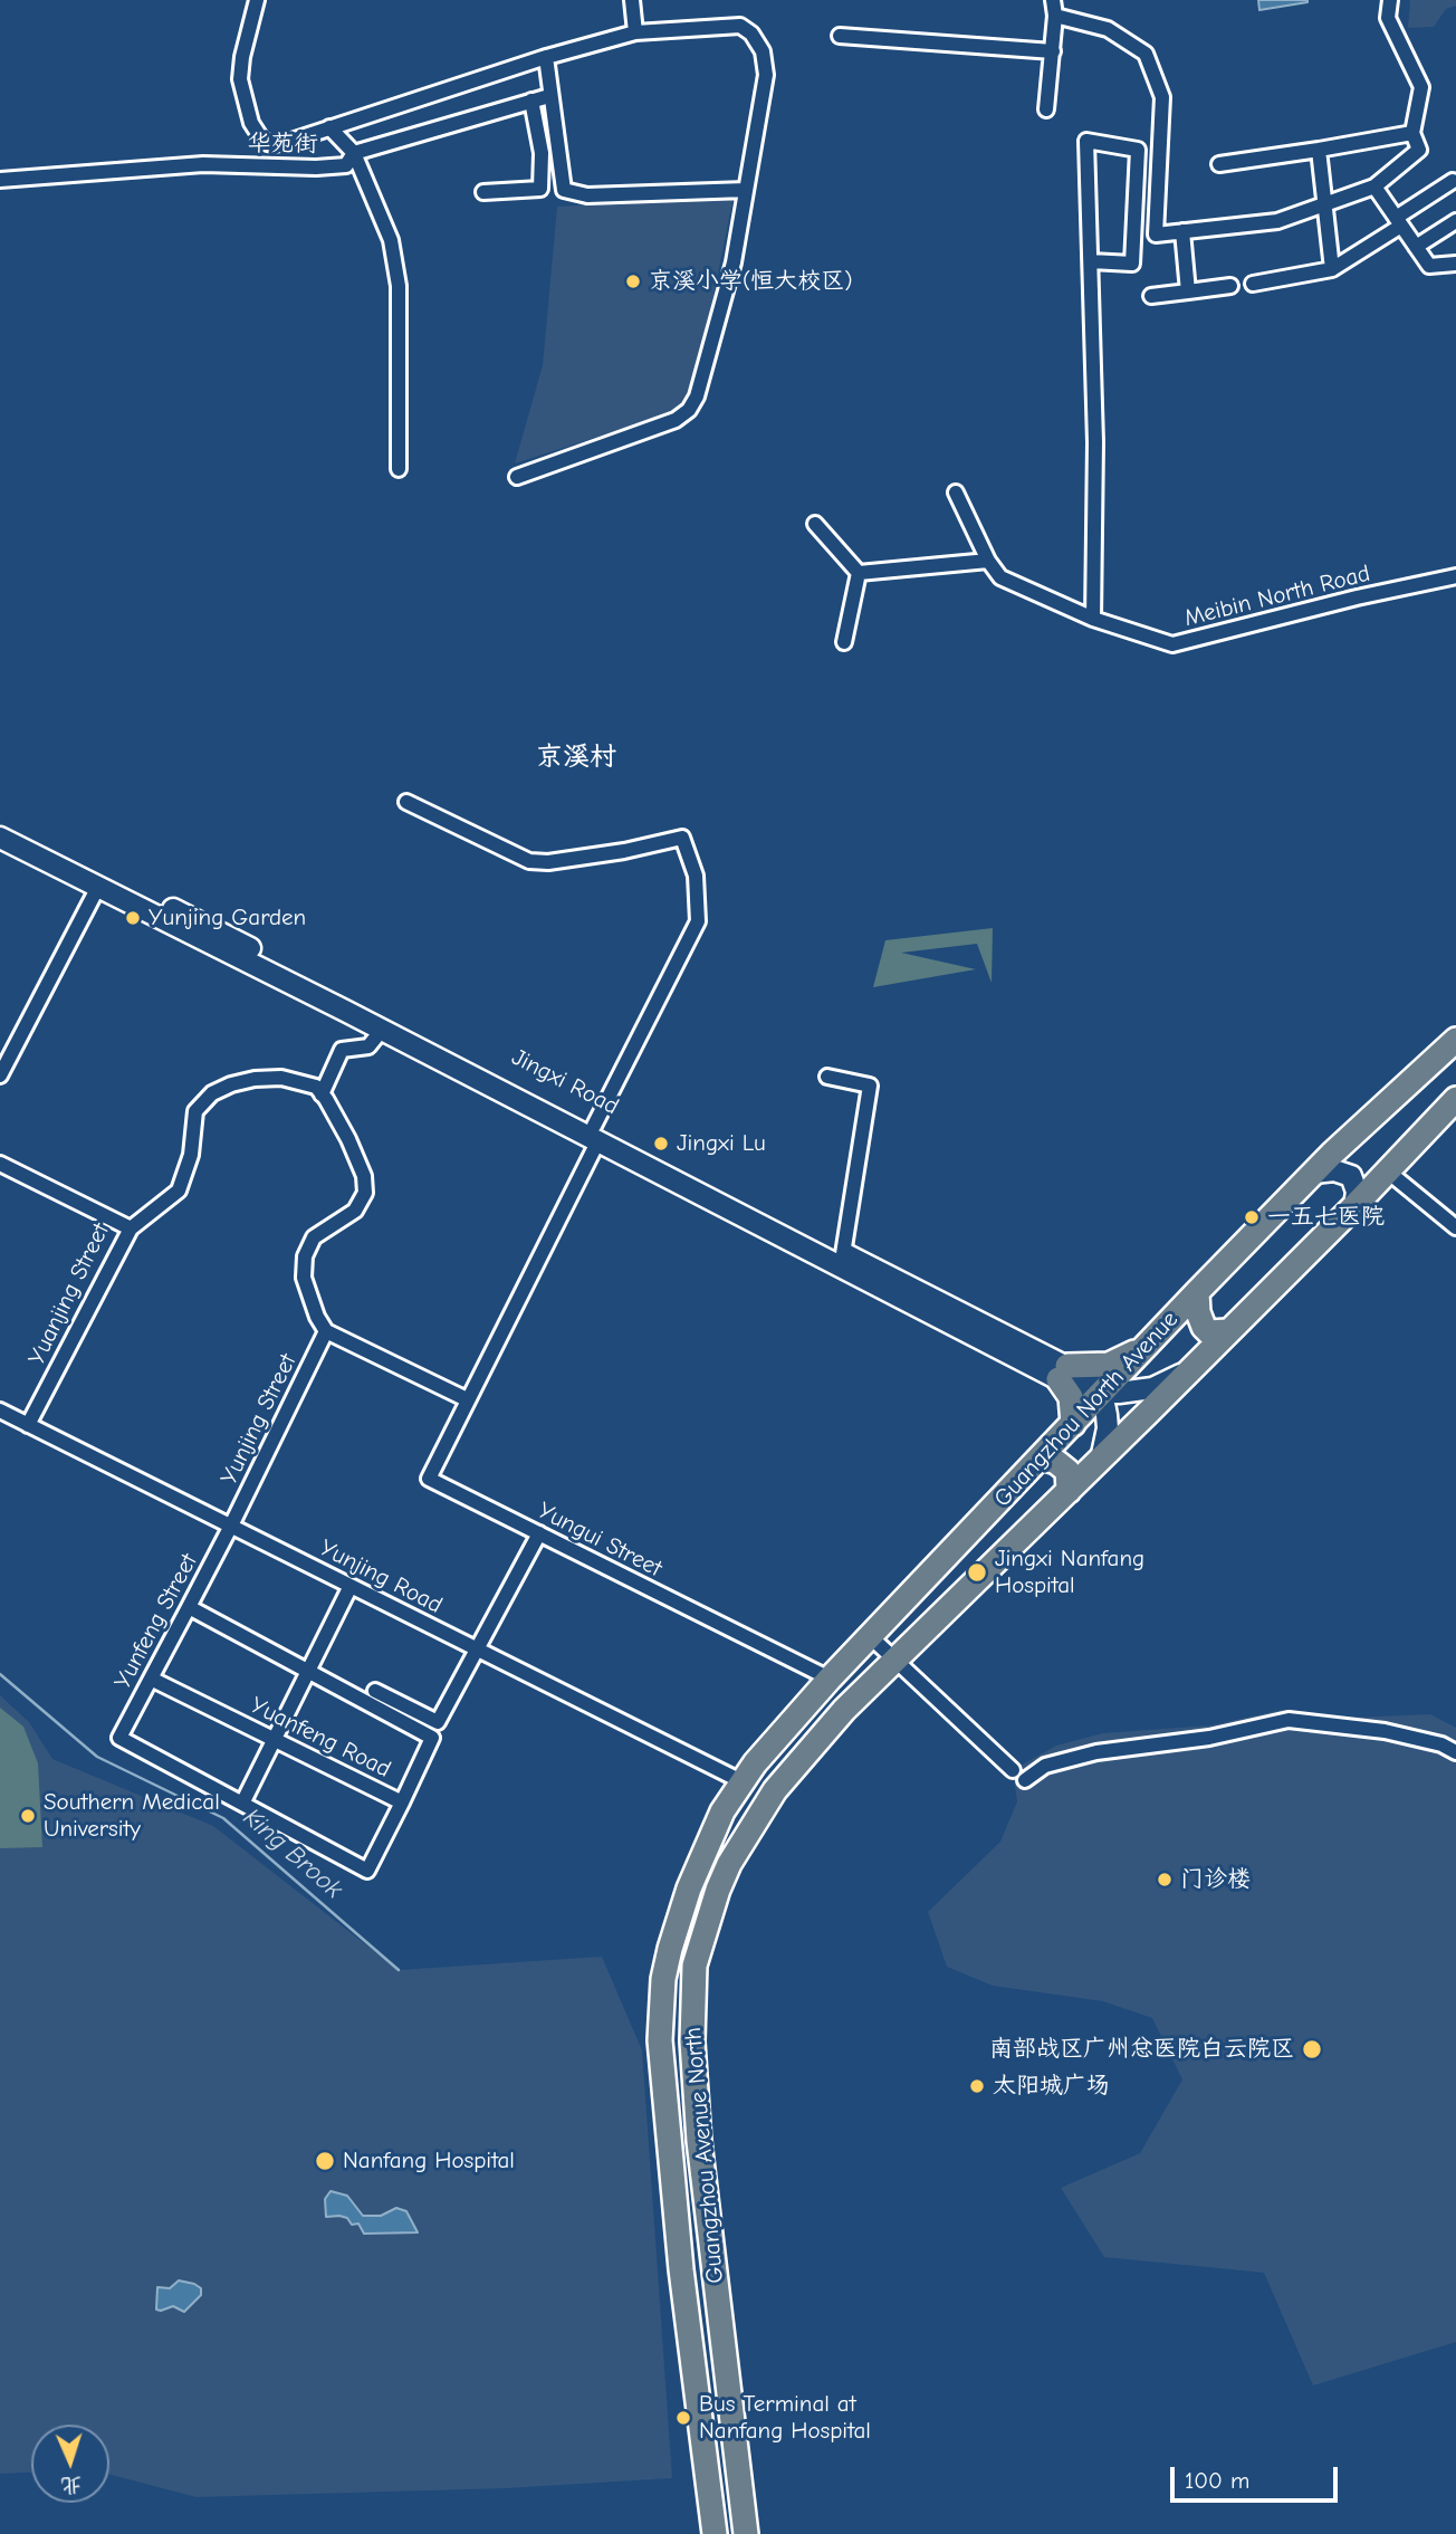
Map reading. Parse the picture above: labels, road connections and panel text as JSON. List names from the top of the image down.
{
  "streets": {
    "highway": ["Guangzhou North Avenue", "Guangzhou Avenue North"],
    "main road": ["Jingxi Road"],
    "street": [
      "华苑街",
      "Meibin North Road",
      "Yuanjing Street",
      "Yunjing Street",
      "Yungui Street",
      "Yunjing Road",
      "Yunfeng Street",
      "Yuanfeng Road"
    ]
  },
  "crossings": [
    ["Jingxi Road", "Guangzhou North Avenue"],
    ["Jingxi Road", "Yungui Street"],
    ["Yuanjing Street", "Yunjing Road"],
    ["Guangzhou North Avenue", "Yungui Street"],
    ["Guangzhou North Avenue", "Yunjing Road"],
    ["Guangzhou North Avenue", "Guangzhou Avenue North"],
    ["Yunjing Street", "Yunjing Road"],
    ["Yunjing Street", "Yunfeng Street"],
    ["Yunjing Road", "Yunfeng Street"],
    ["Yunfeng Street", "Yuanfeng Road"]
  ],
  "districts": ["京溪村"],
  "water": ["King Brook"],
  "places": [
    "京溪小学(恒大校区)",
    "Yunjing Garden",
    "Jingxi Lu",
    "一五七医院",
    "Jingxi Nanfang Hospital",
    "Southern Medical University",
    "门诊楼",
    "南部战区广州总医院白云院区",
    "太阳城广场",
    "Nanfang Hospital",
    "Bus Terminal at Nanfang Hospital"
  ],
  "scale_bar": "100 m",
  "north": "bottom"
}
